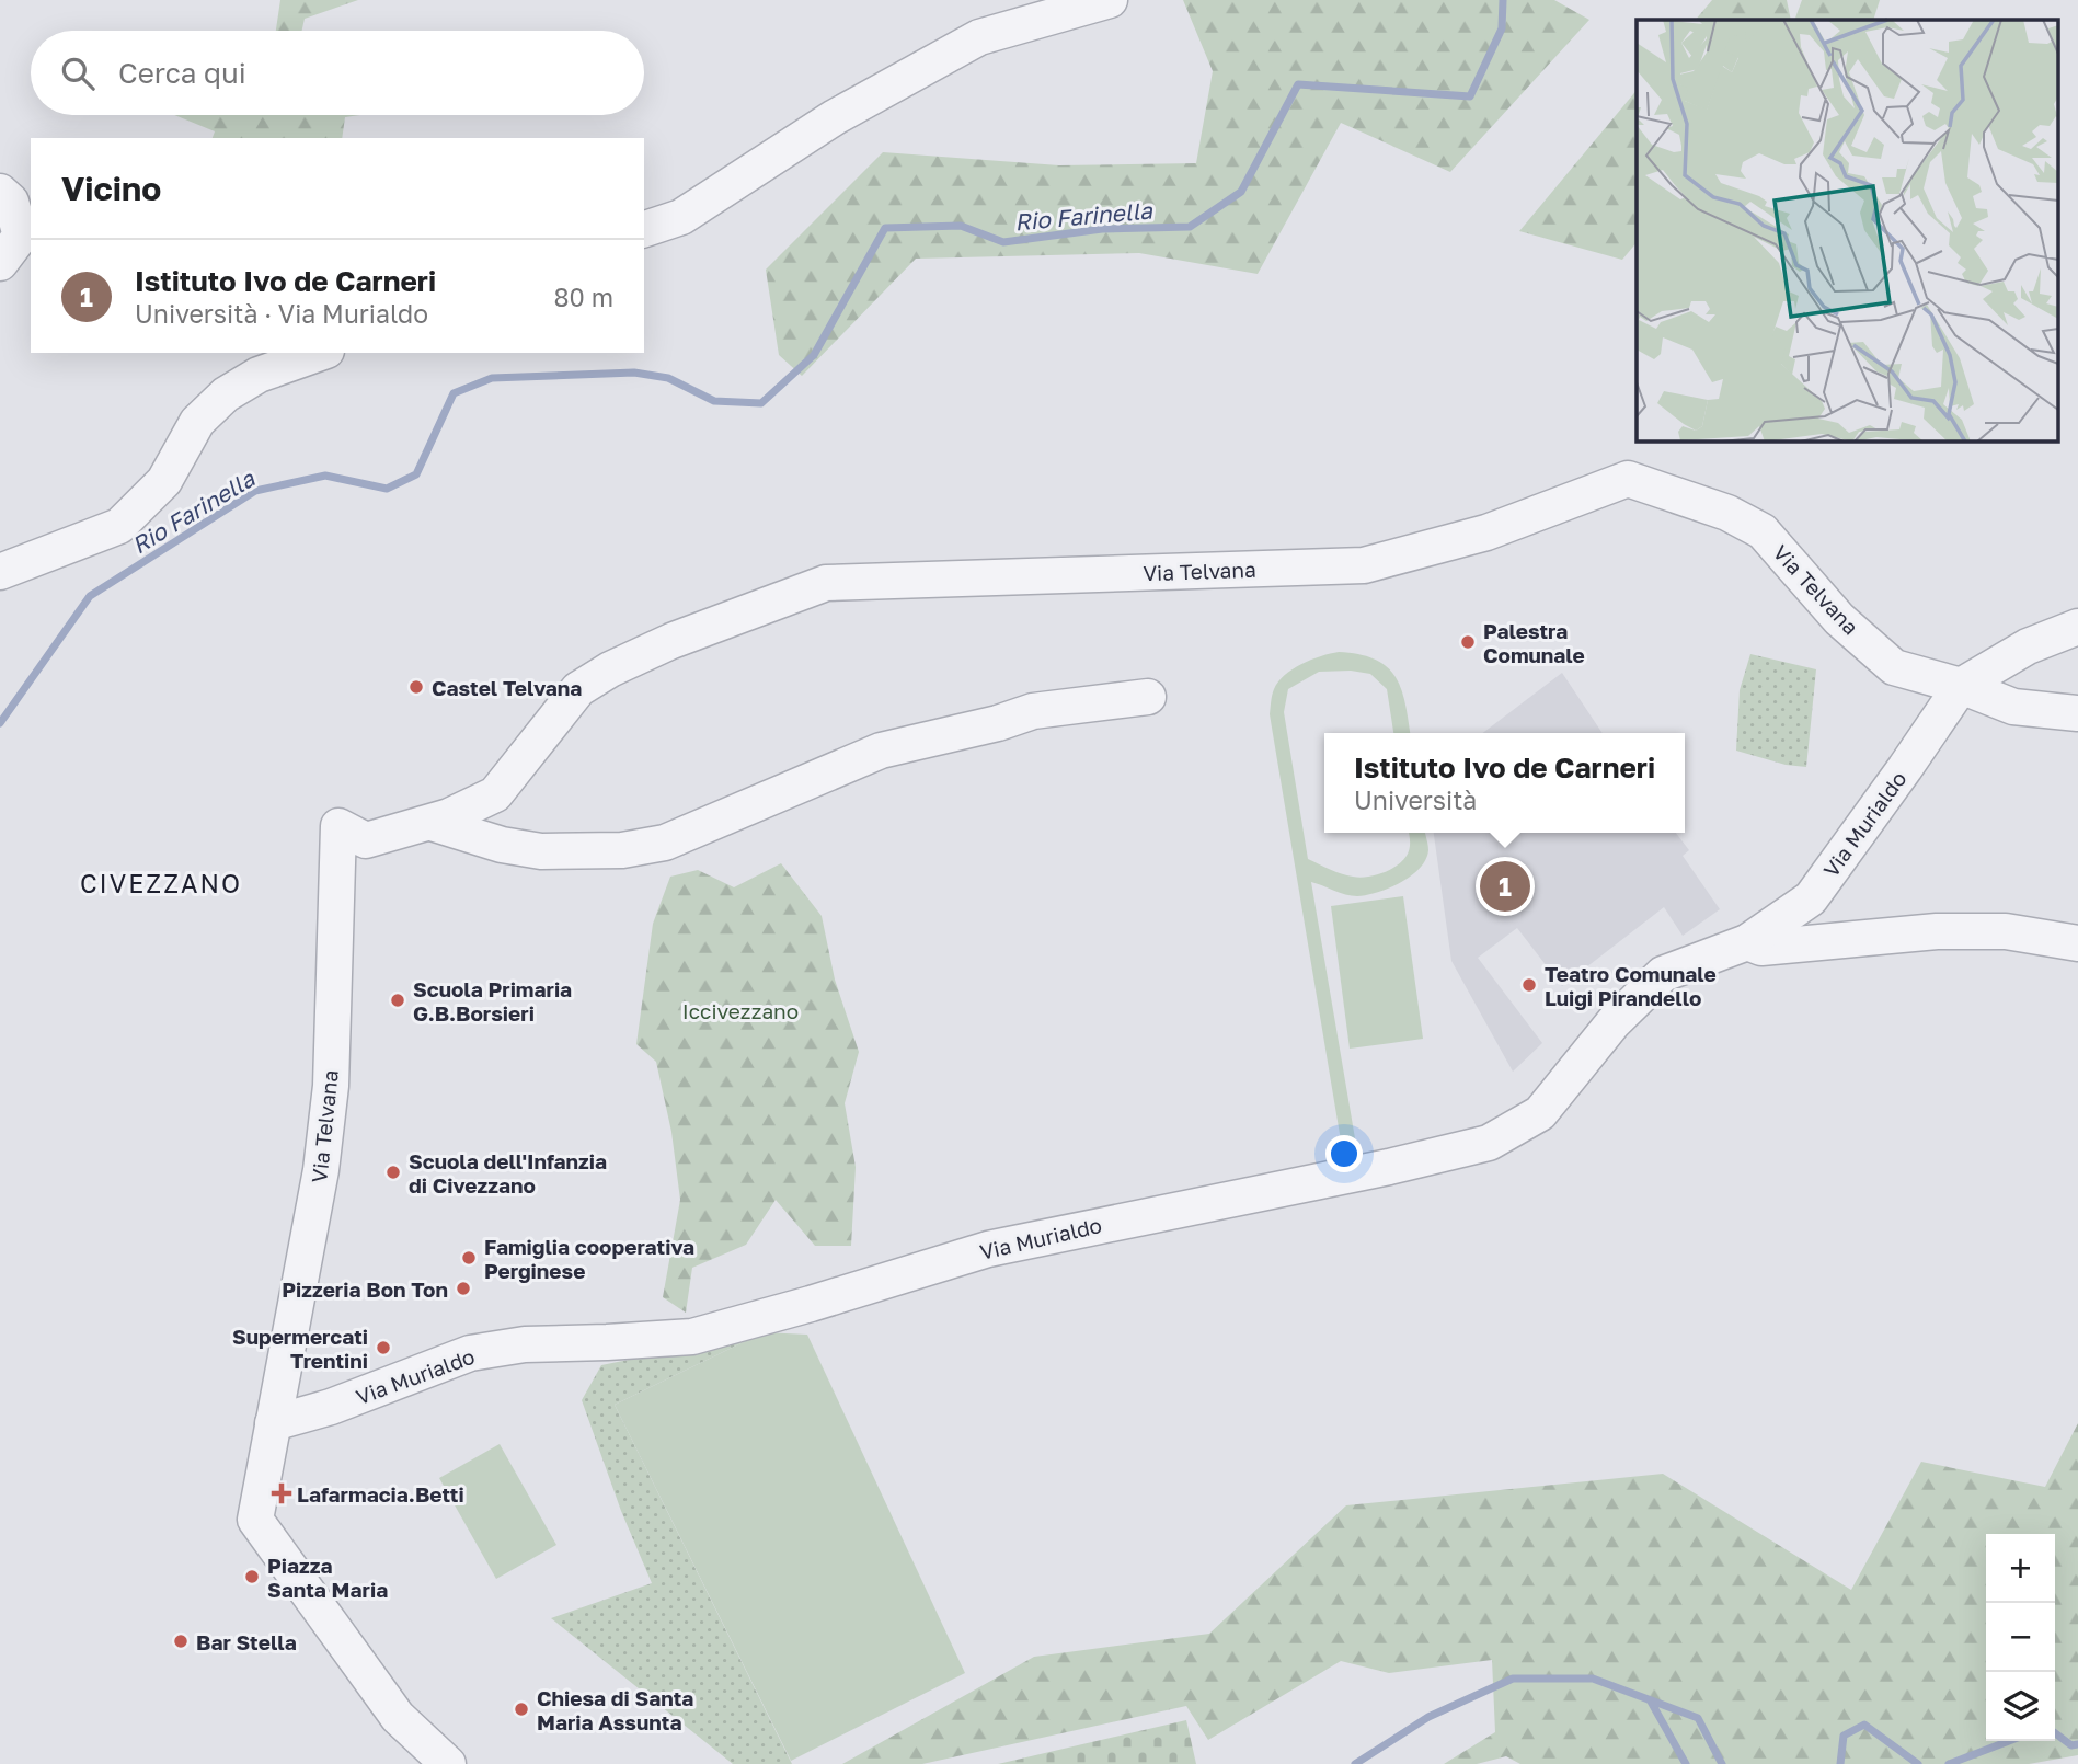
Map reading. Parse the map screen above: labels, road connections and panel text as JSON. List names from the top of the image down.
{
  "streets": {
    "street": ["Via Telvana", "Via Murialdo"]
  },
  "crossings": [
    ["Via Telvana", "Via Murialdo"]
  ],
  "districts": ["CIVEZZANO"],
  "water": ["Rio Farinella"],
  "parks": ["Iccivezzano"],
  "places": {
    "other": [
      "Palestra Comunale",
      "Castel Telvana",
      "Teatro Comunale Luigi Pirandello",
      "Scuola Primaria G.B.Borsieri",
      "Scuola dell'Infanzia di Civezzano",
      "Famiglia cooperativa Perginese",
      "Pizzeria Bon Ton",
      "Supermercati Trentini",
      "Piazza Santa Maria",
      "Bar Stella",
      "Chiesa di Santa Maria Assunta"
    ],
    "health": ["Lafarmacia.Betti"]
  },
  "page": {
    "search": "Cerca qui",
    "heading": "Vicino",
    "list": [
      {
        "mark": "1",
        "name": "Istituto Ivo de Carneri",
        "note": "Università · Via Murialdo",
        "value": "80 m"
      }
    ],
    "popup": ["Istituto Ivo de Carneri", "Università"],
    "pins": "1",
    "map_buttons": ["+", "−"]
  }
}
